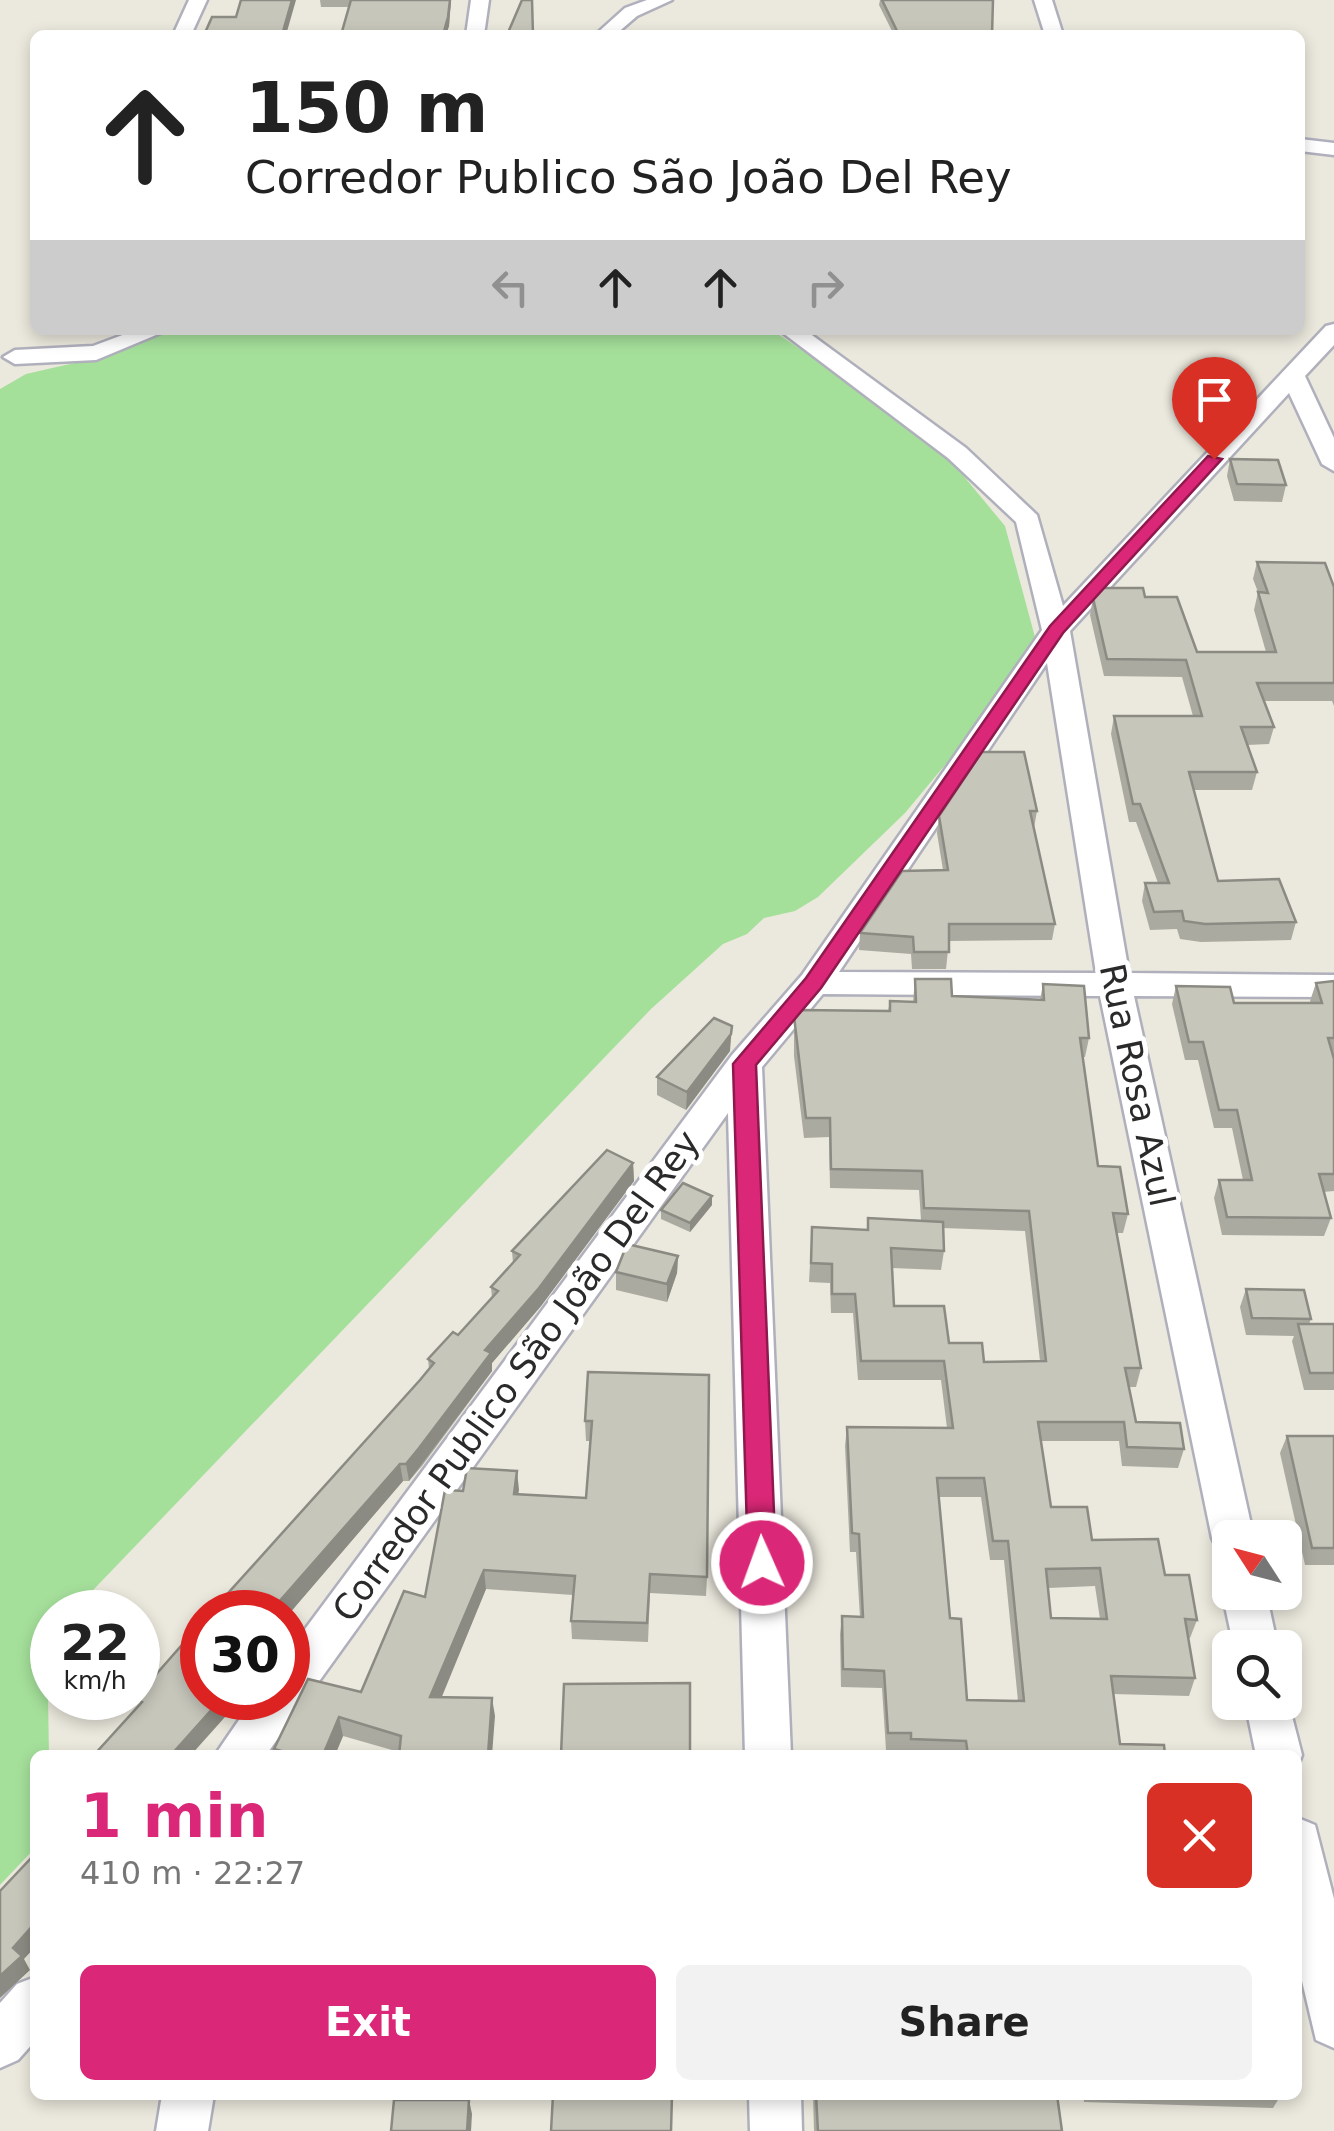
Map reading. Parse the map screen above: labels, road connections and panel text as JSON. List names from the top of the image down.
{
  "streets": {
    "street": ["Rua Rosa Azul", "Corredor Publico São João Del Rey"]
  },
  "north": "top left",
  "page": {
    "turn": ["150 m", "Corredor Publico São João Del Rey"],
    "speed": "22 km/h",
    "limit": "30",
    "heading": ["1 min", "410 m · 22:27"],
    "buttons": ["Exit", "Share"]
  }
}
